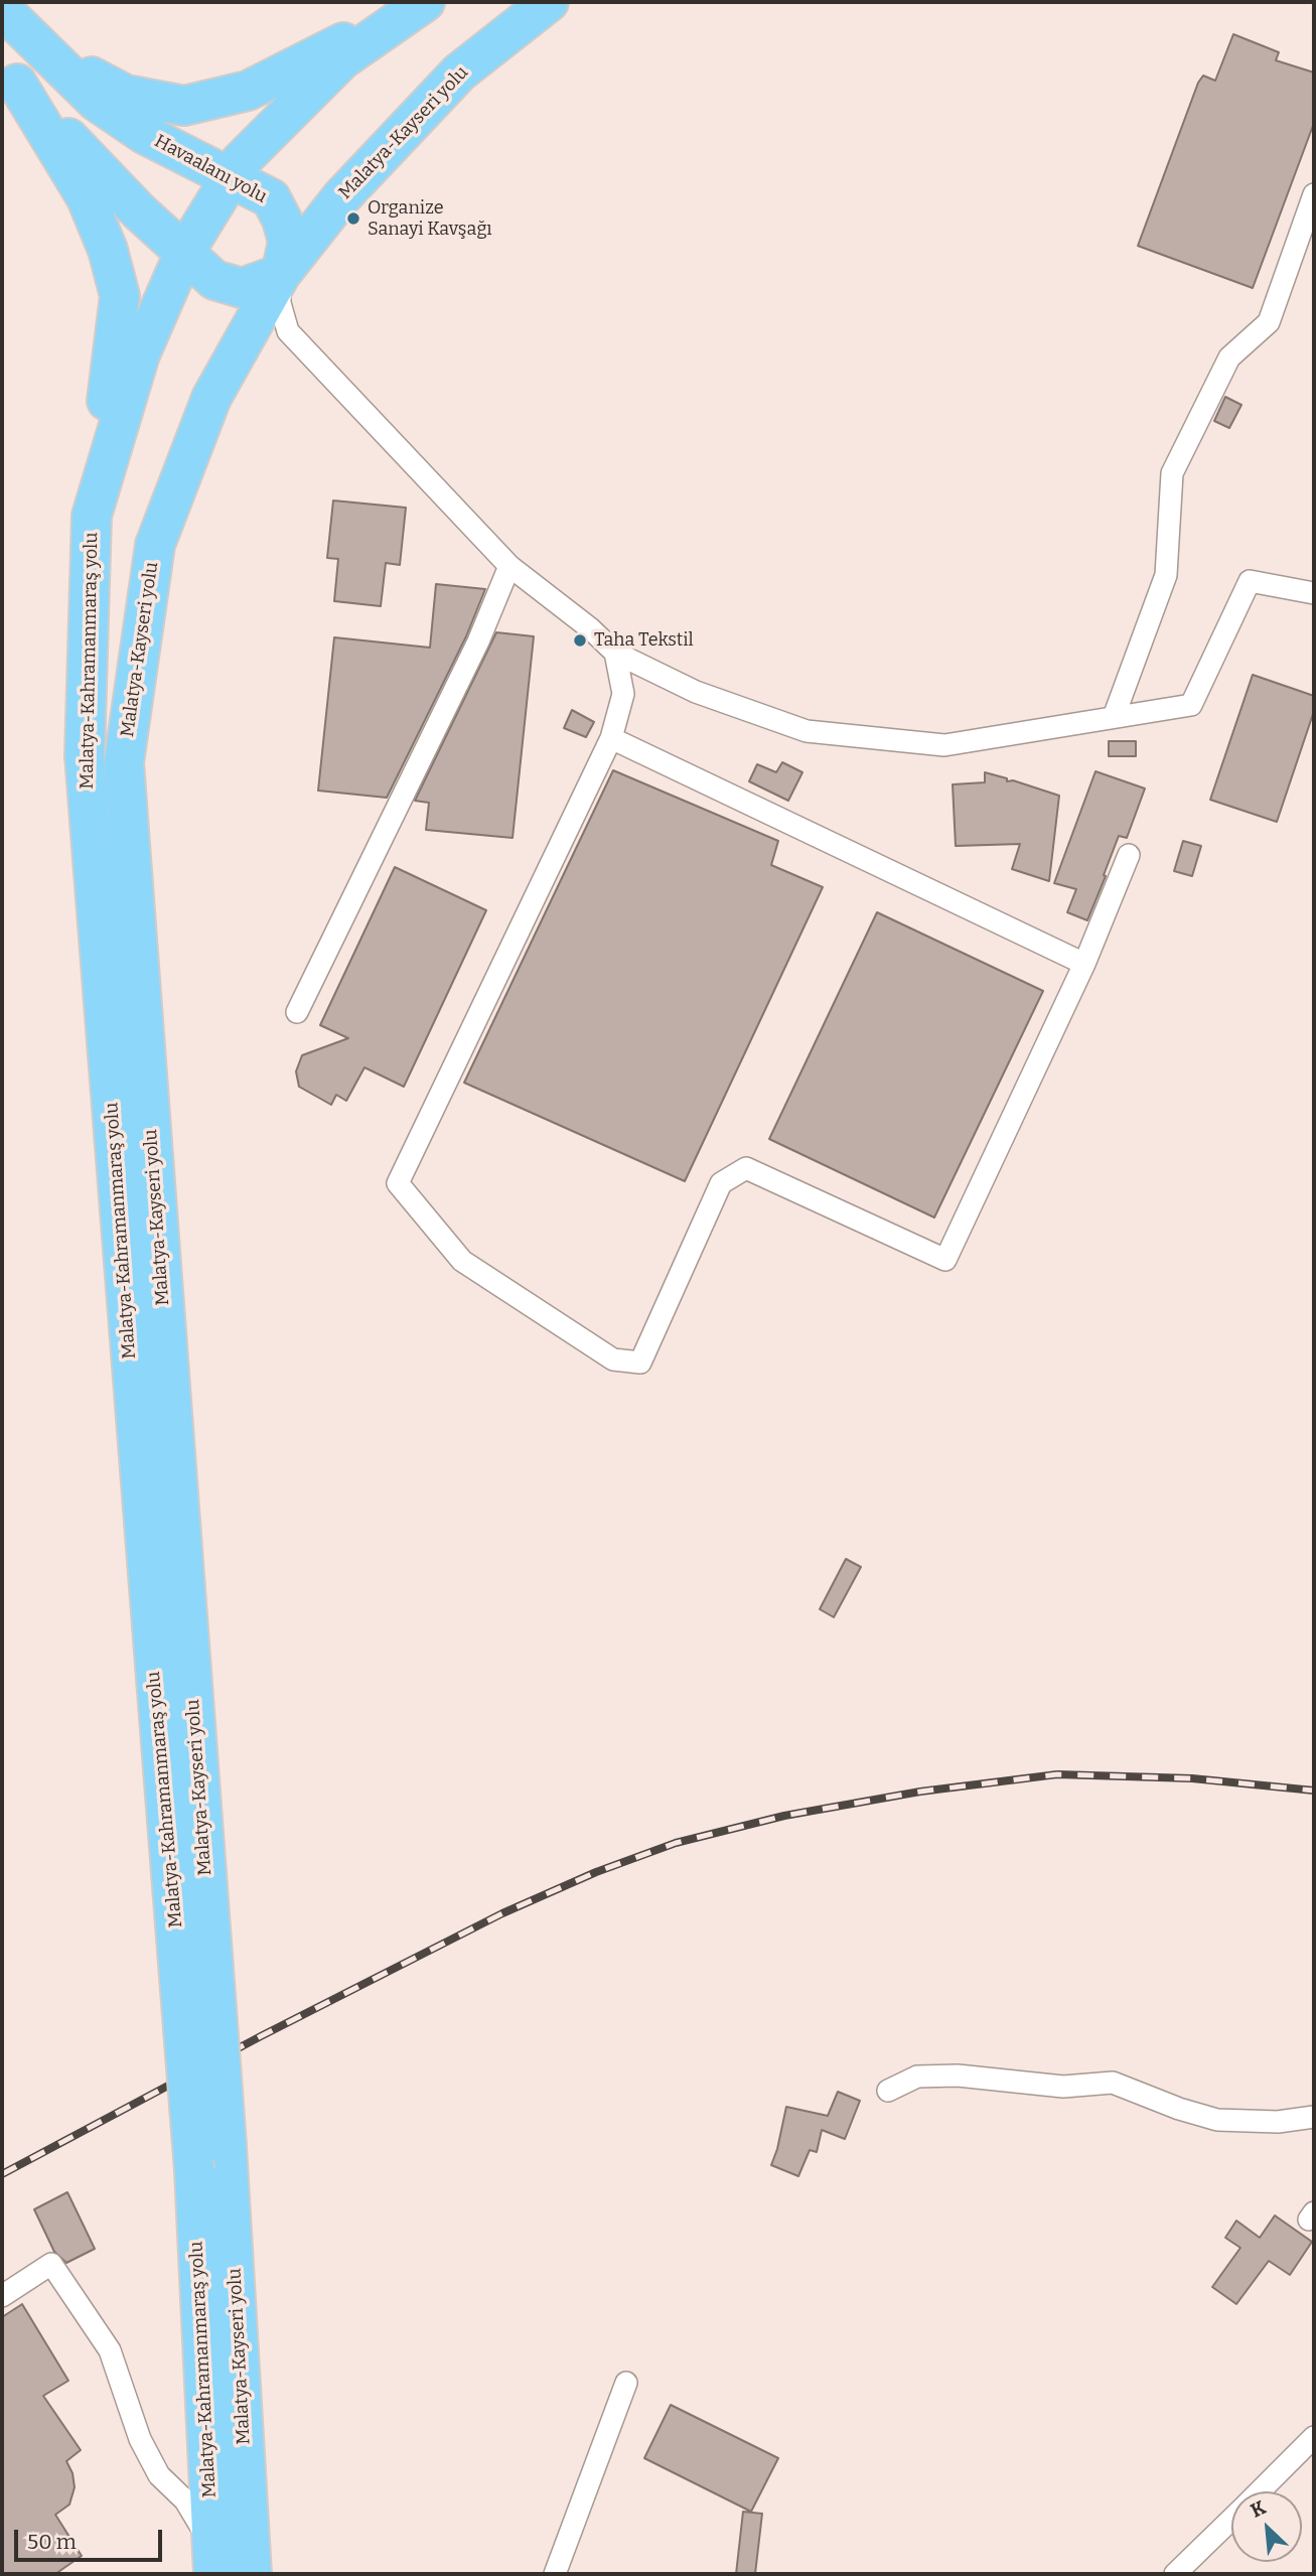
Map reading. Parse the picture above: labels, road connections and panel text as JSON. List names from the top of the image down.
{
  "streets": {
    "highway": ["Malatya-Kayseri yolu", "Havaalanı yolu", "Malatya-Kahramanmaraş yolu"]
  },
  "crossings": [
    ["Malatya-Kayseri yolu", "Havaalanı yolu"],
    ["Malatya-Kayseri yolu", "Malatya-Kahramanmaraş yolu"],
    ["Havaalanı yolu", "Malatya-Kahramanmaraş yolu"]
  ],
  "places": ["Organize Sanayi Kavşağı", "Taha Tekstil"],
  "scale_bar": "50 m",
  "north": "top left"
}
